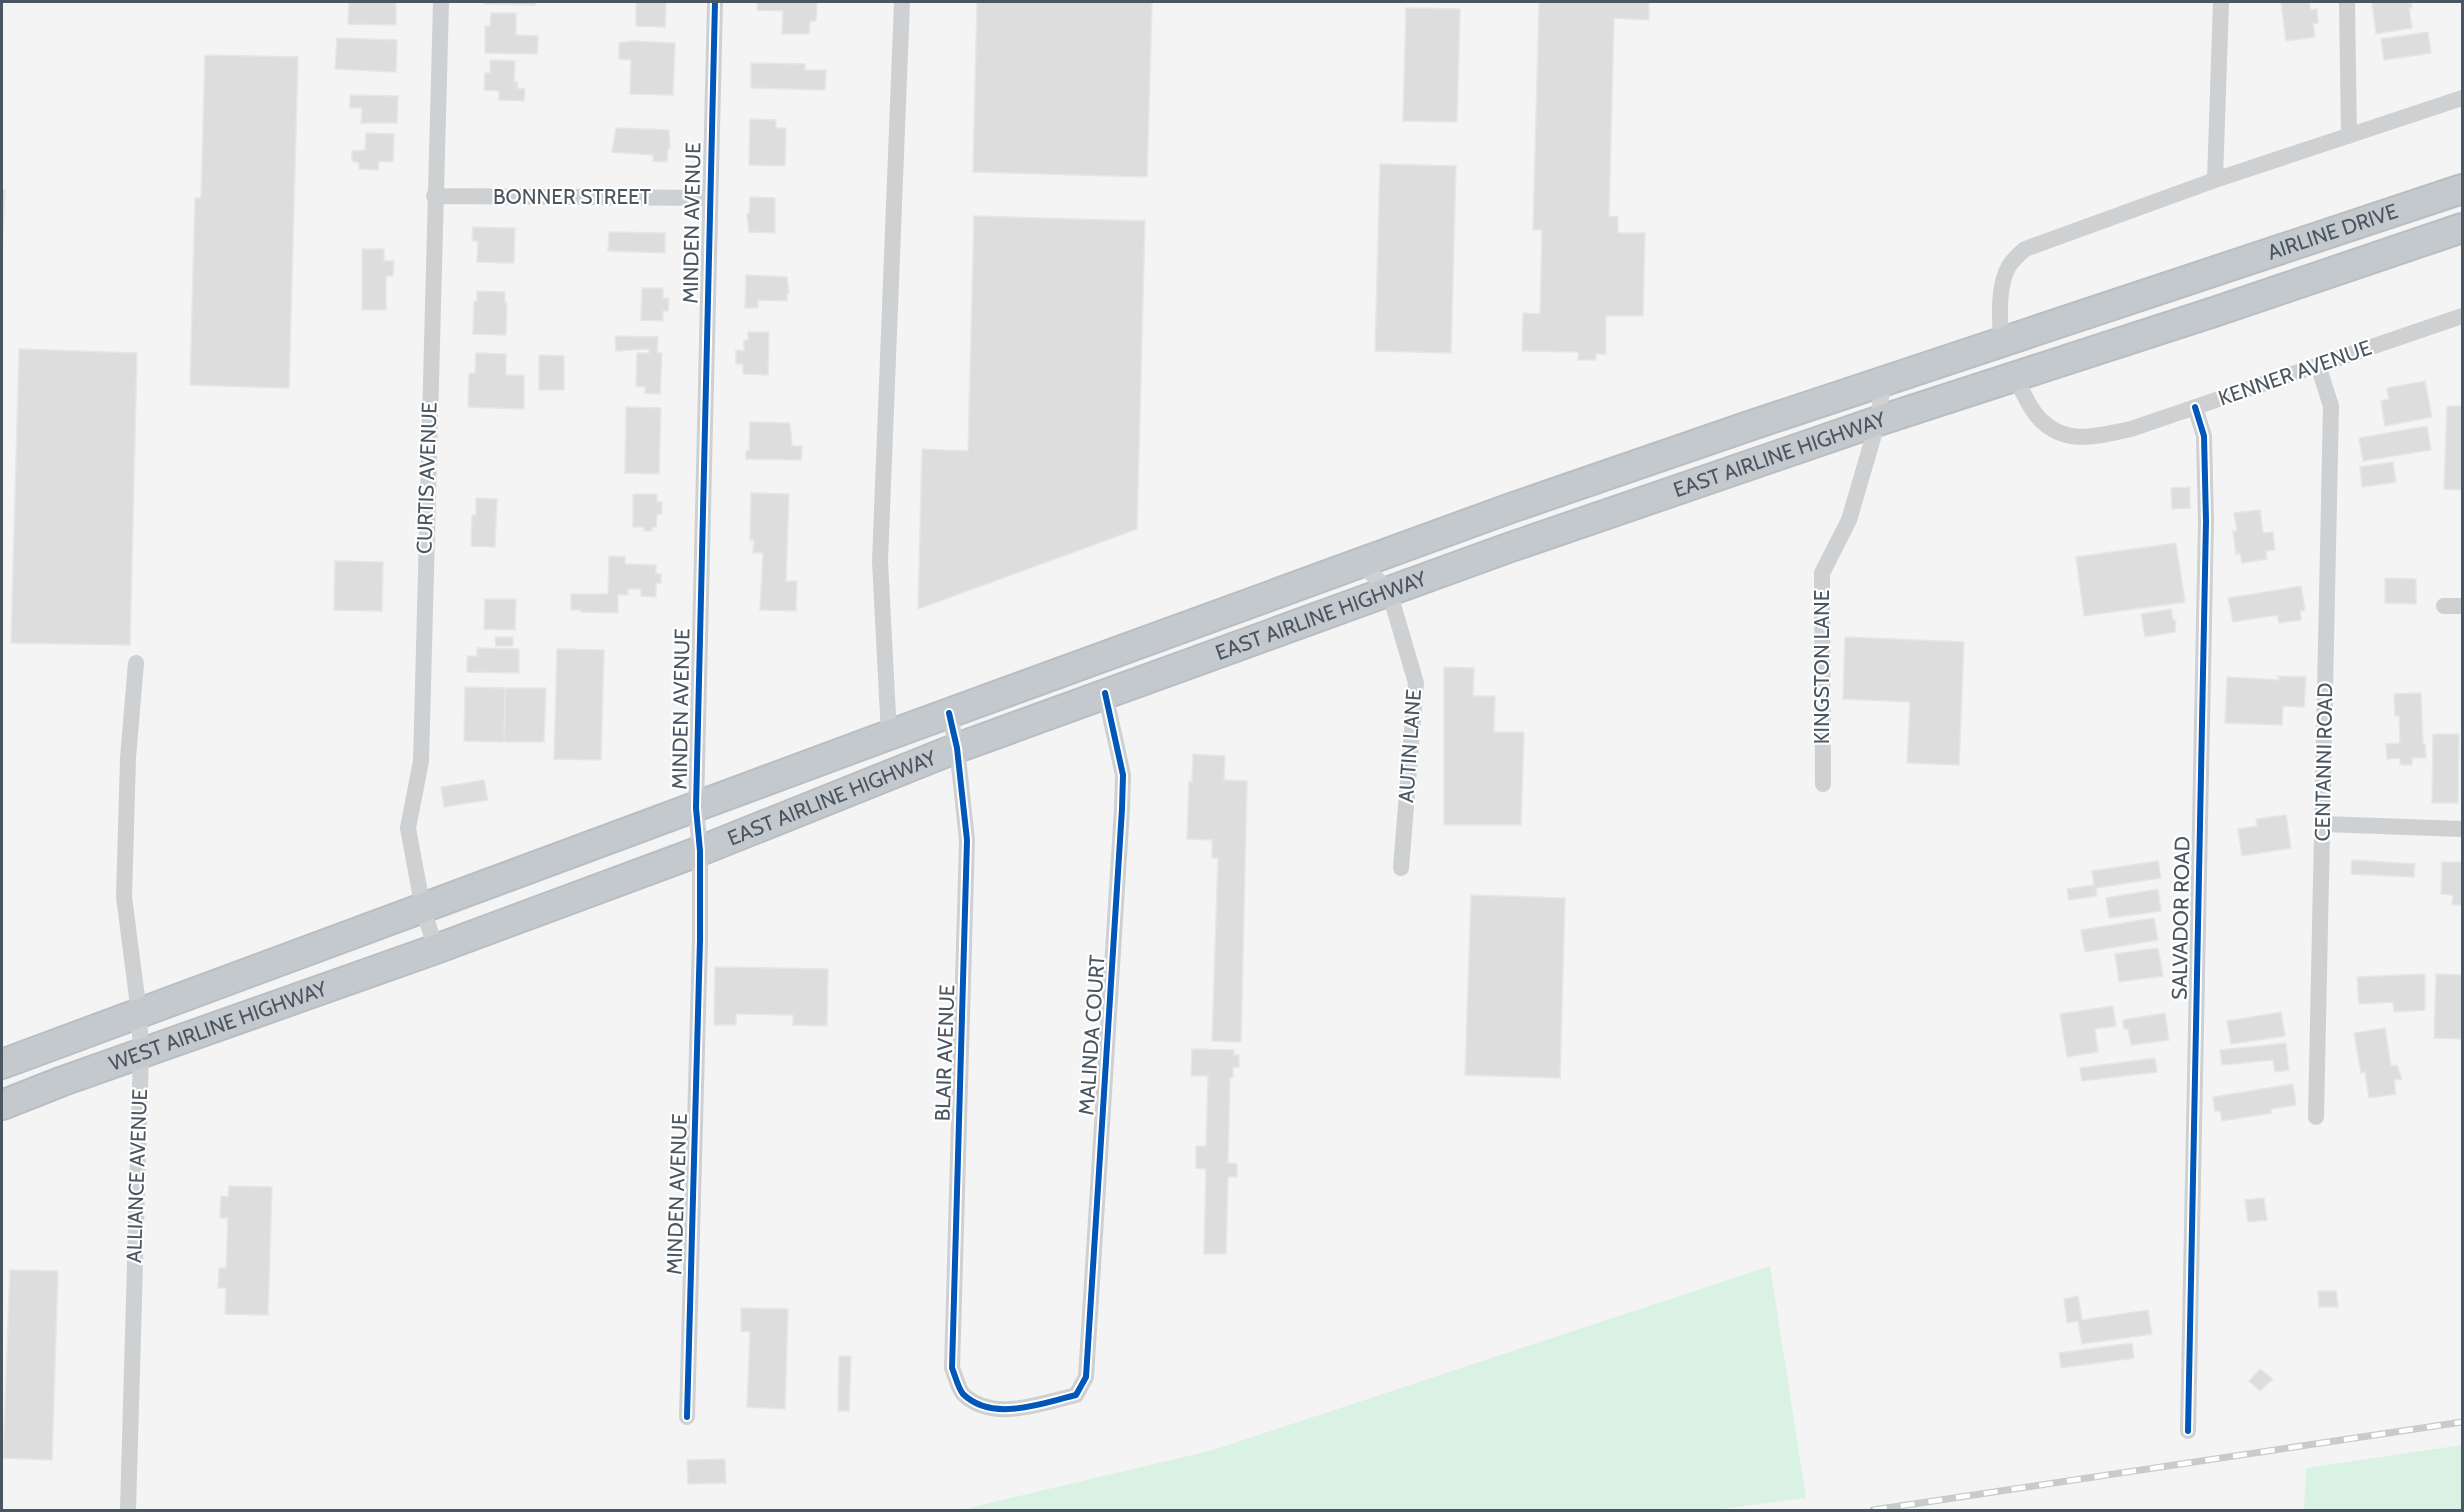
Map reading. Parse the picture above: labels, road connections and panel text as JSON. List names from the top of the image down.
{
  "streets": {
    "highway": ["AIRLINE DRIVE", "EAST AIRLINE HIGHWAY", "WEST AIRLINE HIGHWAY"],
    "street": [
      "BONNER STREET",
      "MINDEN AVENUE",
      "KENNER AVENUE",
      "CURTIS AVENUE",
      "KINGSTON LANE",
      "AUTIN LANE",
      "CENTANNI ROAD",
      "SALVADOR ROAD",
      "MALINDA COURT",
      "BLAIR AVENUE",
      "ALLIANCE AVENUE"
    ]
  },
  "crossings": [
    ["BONNER STREET", "MINDEN AVENUE"],
    ["BONNER STREET", "CURTIS AVENUE"],
    ["MINDEN AVENUE", "EAST AIRLINE HIGHWAY"],
    ["AIRLINE DRIVE", "EAST AIRLINE HIGHWAY"],
    ["KENNER AVENUE", "EAST AIRLINE HIGHWAY"],
    ["KENNER AVENUE", "CENTANNI ROAD"],
    ["KENNER AVENUE", "SALVADOR ROAD"],
    ["EAST AIRLINE HIGHWAY", "CURTIS AVENUE"],
    ["EAST AIRLINE HIGHWAY", "KINGSTON LANE"],
    ["EAST AIRLINE HIGHWAY", "AUTIN LANE"],
    ["EAST AIRLINE HIGHWAY", "WEST AIRLINE HIGHWAY"],
    ["EAST AIRLINE HIGHWAY", "MALINDA COURT"],
    ["EAST AIRLINE HIGHWAY", "BLAIR AVENUE"],
    ["CURTIS AVENUE", "WEST AIRLINE HIGHWAY"],
    ["WEST AIRLINE HIGHWAY", "ALLIANCE AVENUE"],
    ["MALINDA COURT", "BLAIR AVENUE"]
  ]
}
